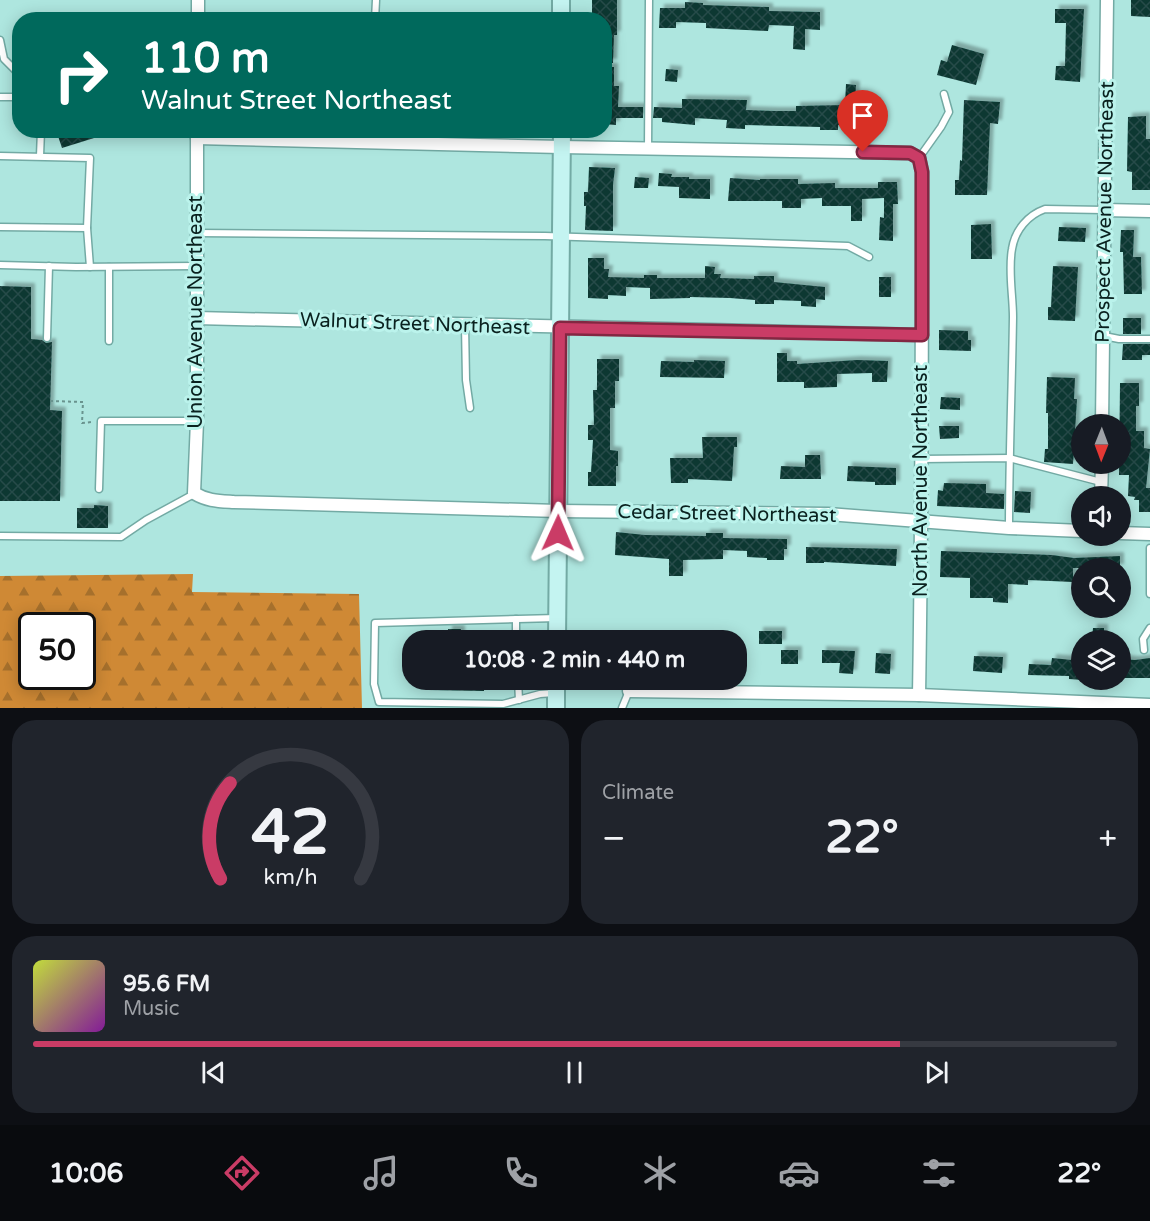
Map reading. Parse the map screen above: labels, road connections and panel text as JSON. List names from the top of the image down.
{
  "streets": {
    "street": [
      "Prospect Avenue Northeast",
      "Union Avenue Northeast",
      "Walnut Street Northeast",
      "North Avenue Northeast",
      "Cedar Street Northeast"
    ]
  },
  "crossings": [
    ["Union Avenue Northeast", "Walnut Street Northeast"],
    ["Union Avenue Northeast", "Cedar Street Northeast"],
    ["Walnut Street Northeast", "North Avenue Northeast"],
    ["North Avenue Northeast", "Cedar Street Northeast"]
  ],
  "north": "bottom",
  "page": {
    "turn": ["110 m", "Walnut Street Northeast"],
    "limit": "50",
    "trip": "10:08 · 2 min · 440 m",
    "tile": "Climate",
    "heat": ["−", "22°", "+"],
    "song": ["95.6 FM", "Music"],
    "tabs": ["10:06", "22°"],
    "gauge": ["42", "km/h"]
  }
}
